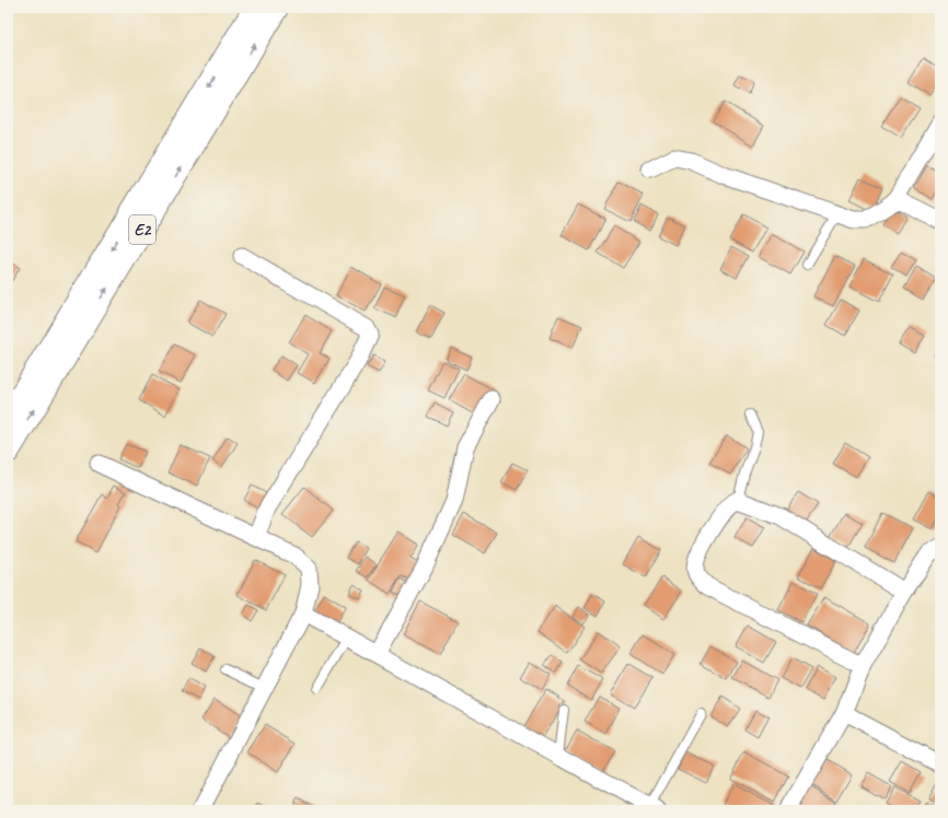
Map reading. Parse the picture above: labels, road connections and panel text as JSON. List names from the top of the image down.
{
  "streets": {
    "highway": ["E2"]
  }
}
